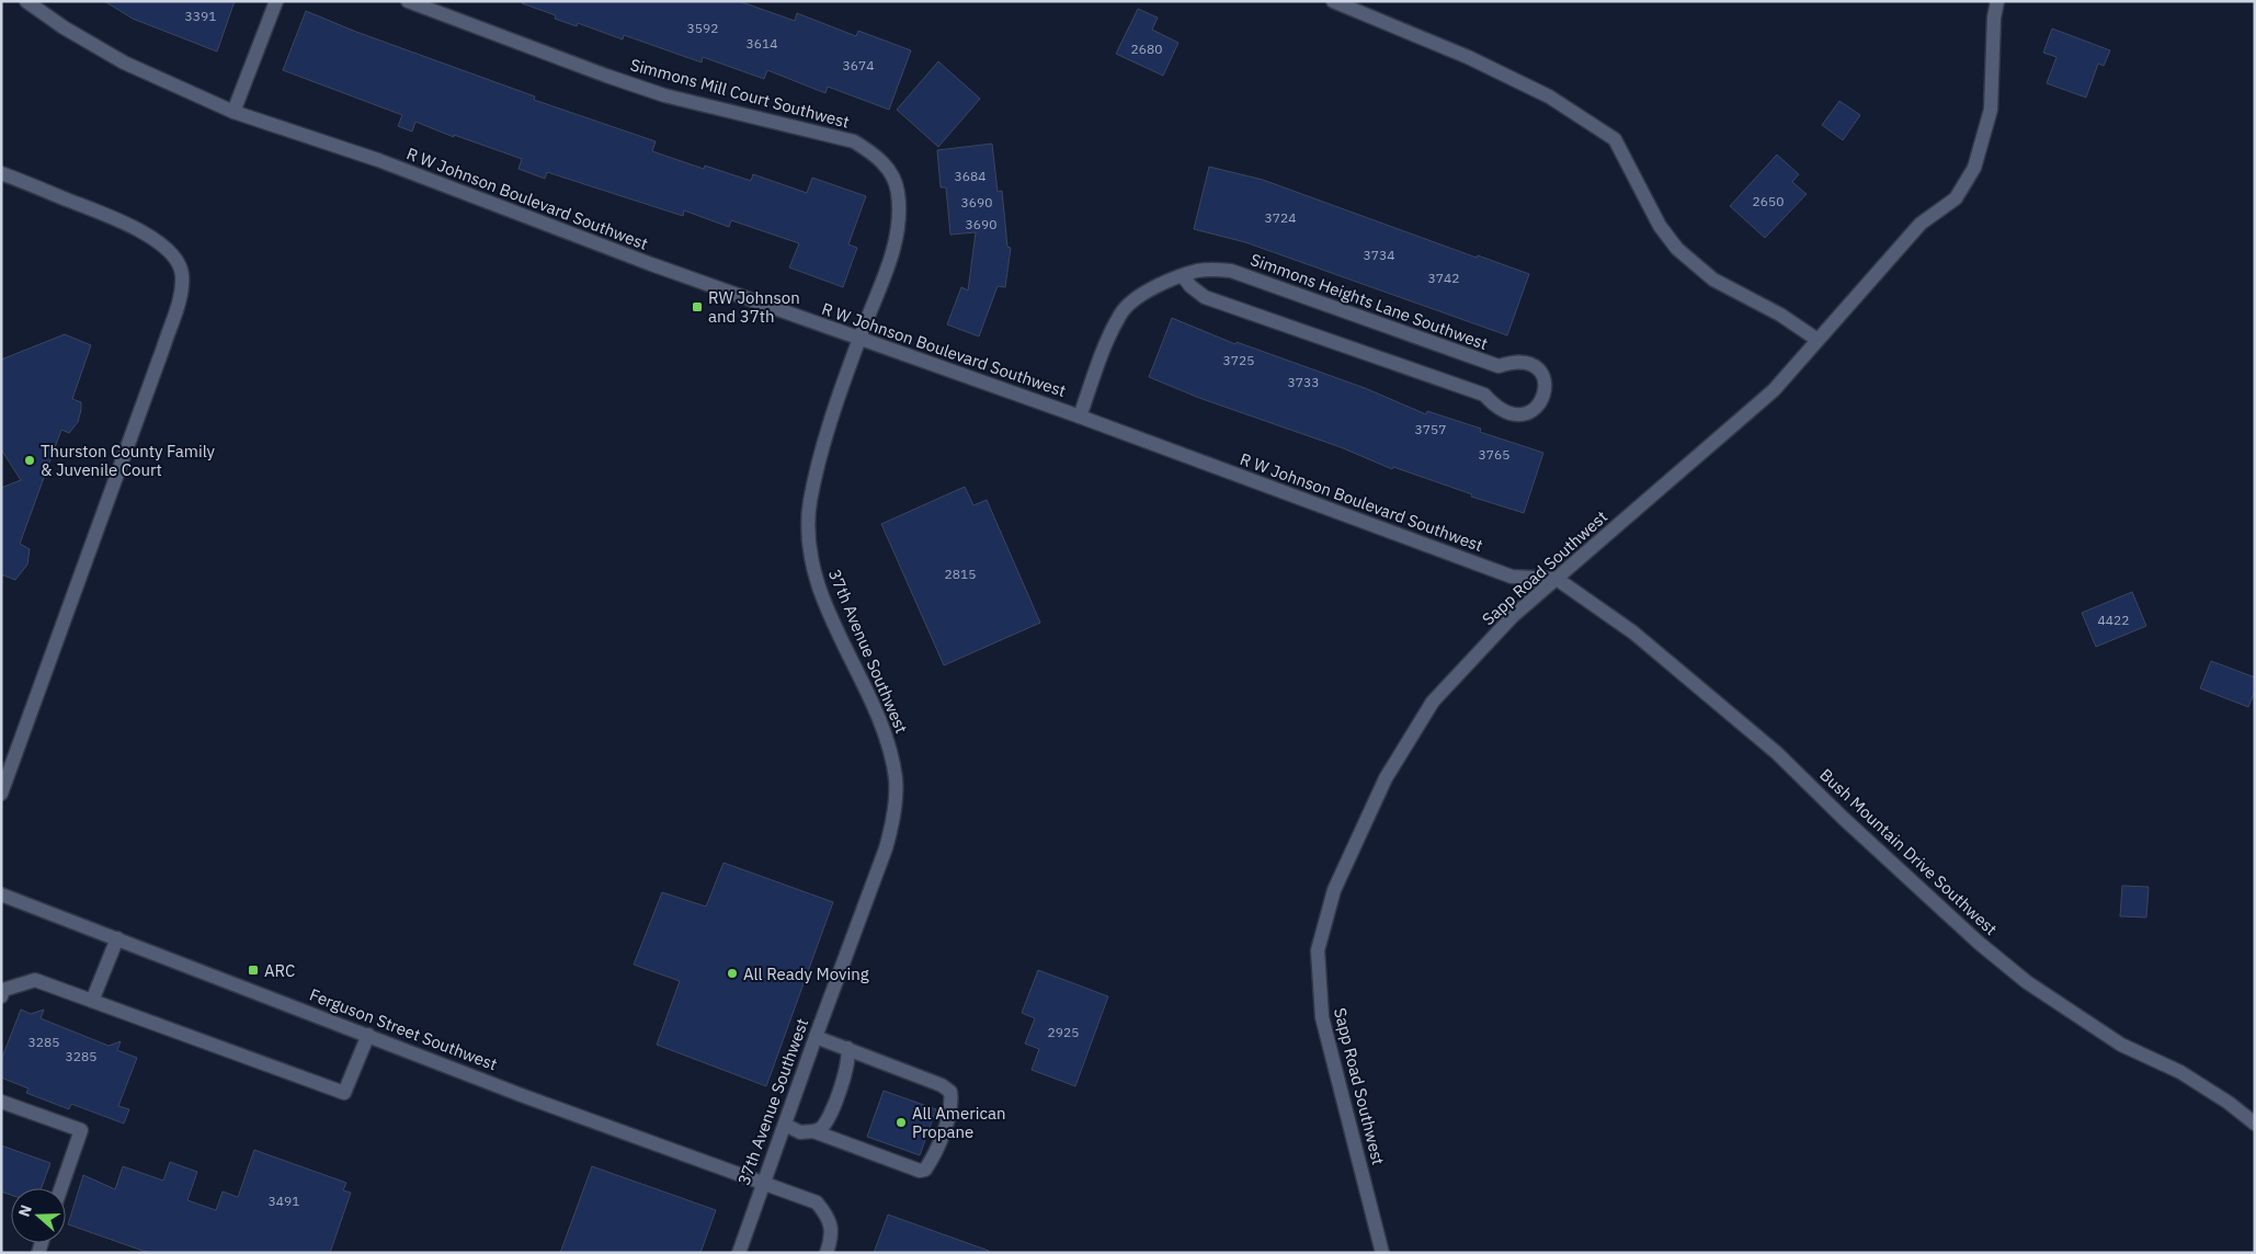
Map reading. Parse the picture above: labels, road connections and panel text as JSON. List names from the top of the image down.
{
  "streets": {
    "street": [
      "Simmons Mill Court Southwest",
      "R W Johnson Boulevard Southwest",
      "Simmons Heights Lane Southwest",
      "Sapp Road Southwest",
      "37th Avenue Southwest",
      "Bush Mountain Drive Southwest",
      "Ferguson Street Southwest"
    ]
  },
  "crossings": [
    ["Simmons Mill Court Southwest", "R W Johnson Boulevard Southwest"],
    ["Simmons Mill Court Southwest", "37th Avenue Southwest"],
    ["R W Johnson Boulevard Southwest", "Simmons Heights Lane Southwest"],
    ["R W Johnson Boulevard Southwest", "Sapp Road Southwest"],
    ["R W Johnson Boulevard Southwest", "37th Avenue Southwest"],
    ["R W Johnson Boulevard Southwest", "Bush Mountain Drive Southwest"],
    ["Sapp Road Southwest", "Bush Mountain Drive Southwest"],
    ["37th Avenue Southwest", "Ferguson Street Southwest"]
  ],
  "places": {
    "transit": ["RW Johnson and 37th", "ARC"],
    "other": ["Thurston County Family & Juvenile Court", "All Ready Moving", "All American Propane"]
  },
  "house_numbers": [
    "3391",
    "3592",
    "3614",
    "2680",
    "3674",
    "3684",
    "2650",
    "3690",
    "3724",
    "3690",
    "3734",
    "3742",
    "3725",
    "3733",
    "3757",
    "3765",
    "2815",
    "4422",
    "2925",
    "3285",
    "3285",
    "3491"
  ],
  "north": "left"
}
